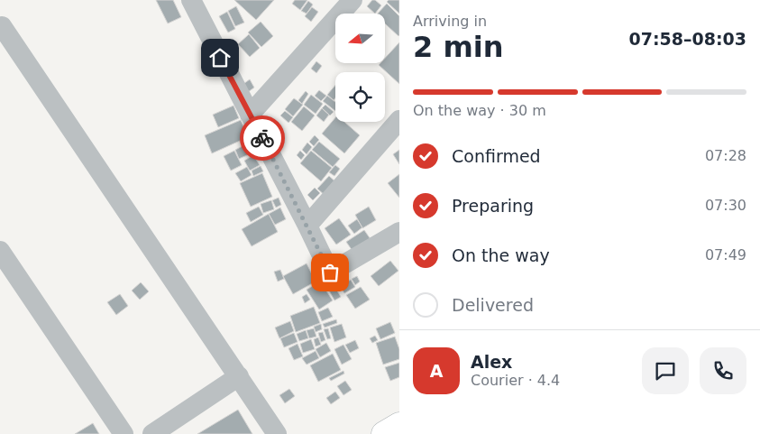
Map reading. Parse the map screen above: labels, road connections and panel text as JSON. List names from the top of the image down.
{
  "north": "left",
  "page": {
    "heading": ["2 min", "Arriving in", "07:58–08:03"],
    "panel": ["Alex", "Courier · 4.4"],
    "bar": "On the way · 30 m",
    "list": [
      ["Confirmed", "07:28"],
      ["Preparing", "07:30"],
      ["On the way", "07:49"],
      "Delivered"
    ],
    "round": "A"
  }
}
